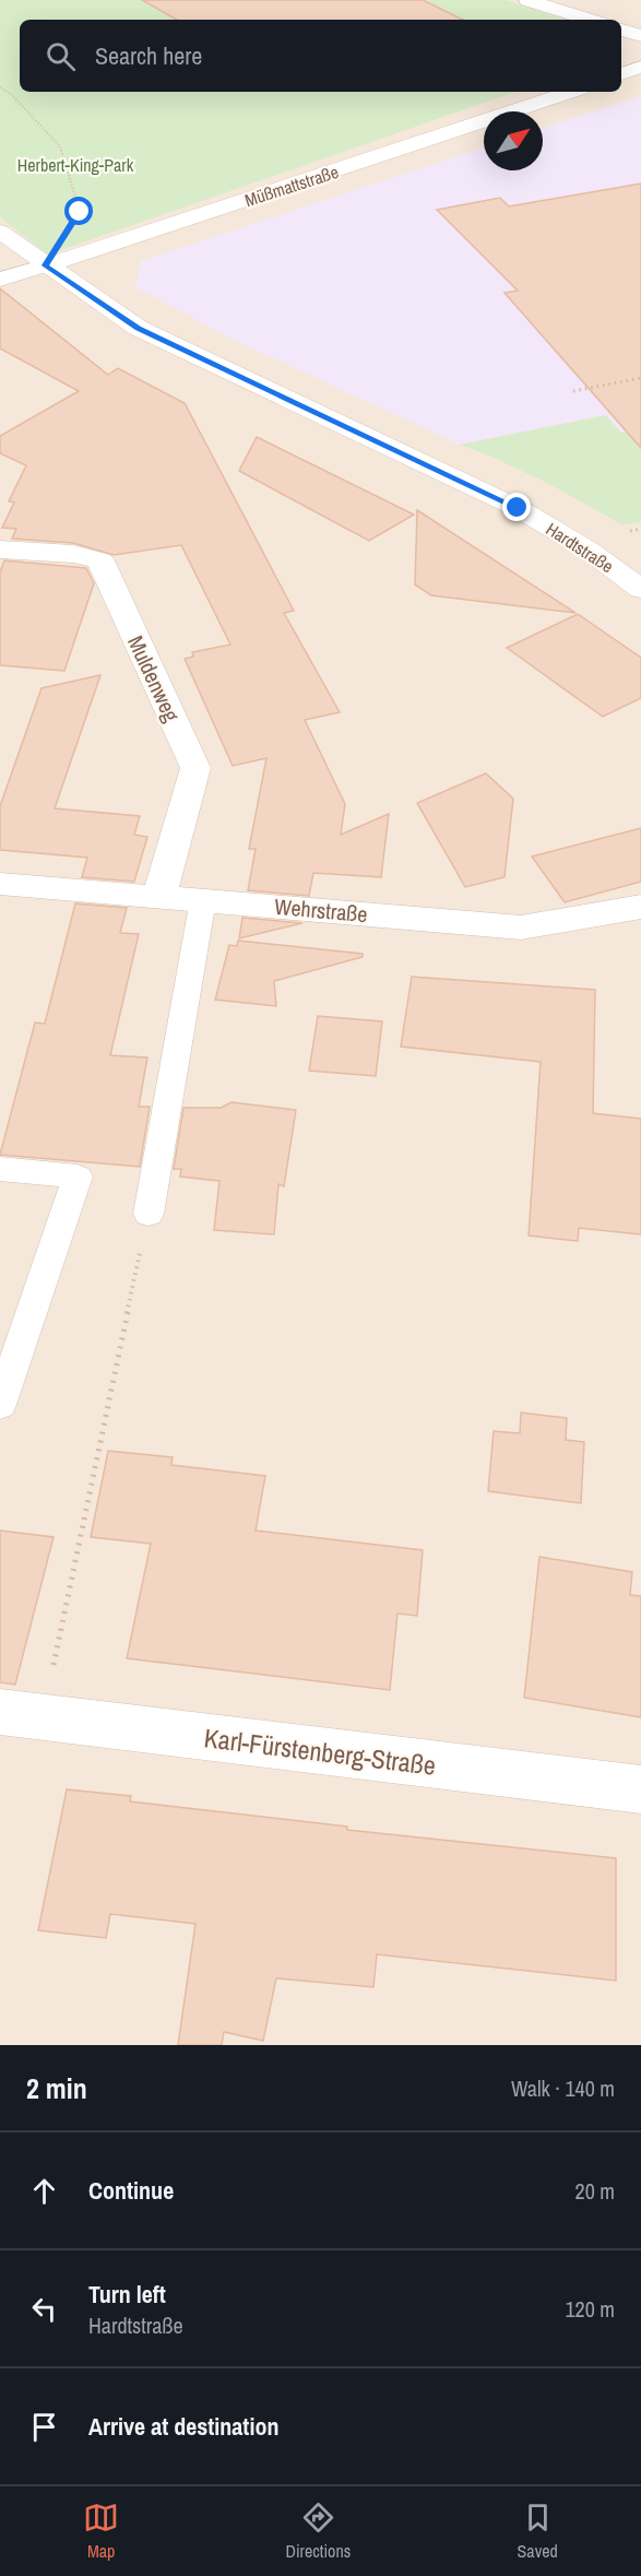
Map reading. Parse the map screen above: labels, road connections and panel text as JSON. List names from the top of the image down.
{
  "streets": {
    "street": [
      "Müßmattstraße",
      "Hardtstraße",
      "Muldenweg",
      "Wehrstraße",
      "Karl-Fürstenberg-Straße"
    ]
  },
  "crossings": [
    ["Müßmattstraße", "Hardtstraße"],
    ["Muldenweg", "Wehrstraße"]
  ],
  "parks": ["Herbert-King-Park"],
  "north": "top right",
  "page": {
    "search": "Search here",
    "heading": ["2 min", "Walk · 140 m"],
    "list": [
      ["Continue", "20 m"],
      ["Turn left", "Hardtstraße", "120 m"],
      "Arrive at destination"
    ],
    "nav": ["Map", "Directions", "Saved"]
  }
}
